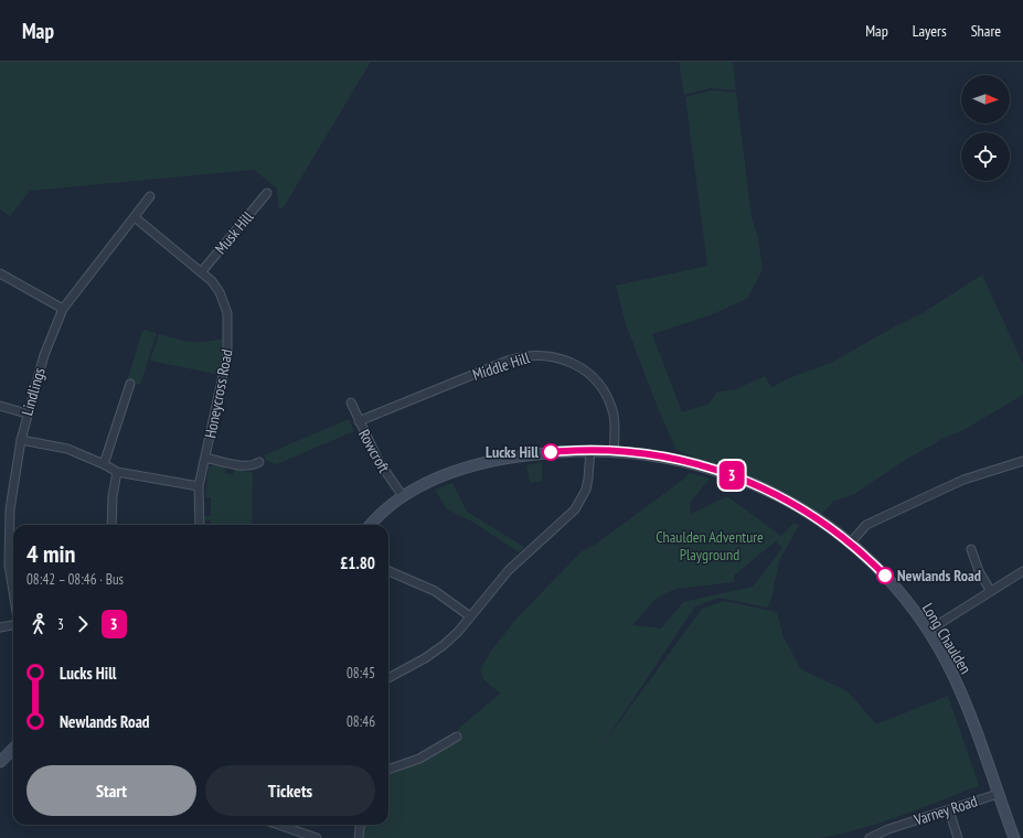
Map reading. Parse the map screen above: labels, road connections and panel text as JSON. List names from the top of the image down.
{
  "streets": {
    "street": [
      "Musk Hill",
      "Middle Hill",
      "Lindlings",
      "Honeycross Road",
      "Rowcroft",
      "Long Chaulden",
      "Varney Road"
    ]
  },
  "crossings": [
    ["Musk Hill", "Honeycross Road"],
    ["Middle Hill", "Rowcroft"],
    ["Middle Hill", "Long Chaulden"],
    ["Lindlings", "Honeycross Road"],
    ["Rowcroft", "Long Chaulden"],
    ["Long Chaulden", "Varney Road"]
  ],
  "parks": ["Chaulden Adventure Playground"],
  "places": ["Lucks Hill", "Newlands Road"],
  "lines": ["bus line 3"],
  "north": "right",
  "page": {
    "header": "Map",
    "nav": ["Map", "Layers", "Share"],
    "on_map": "3",
    "heading": ["4 min", "08:42 – 08:46 · Bus", "£1.80"],
    "legs": ["3", "3"],
    "list": [
      {
        "name": "Lucks Hill",
        "value": "08:45"
      },
      {
        "name": "Newlands Road",
        "value": "08:46"
      }
    ],
    "buttons": ["Start", "Tickets"]
  }
}
